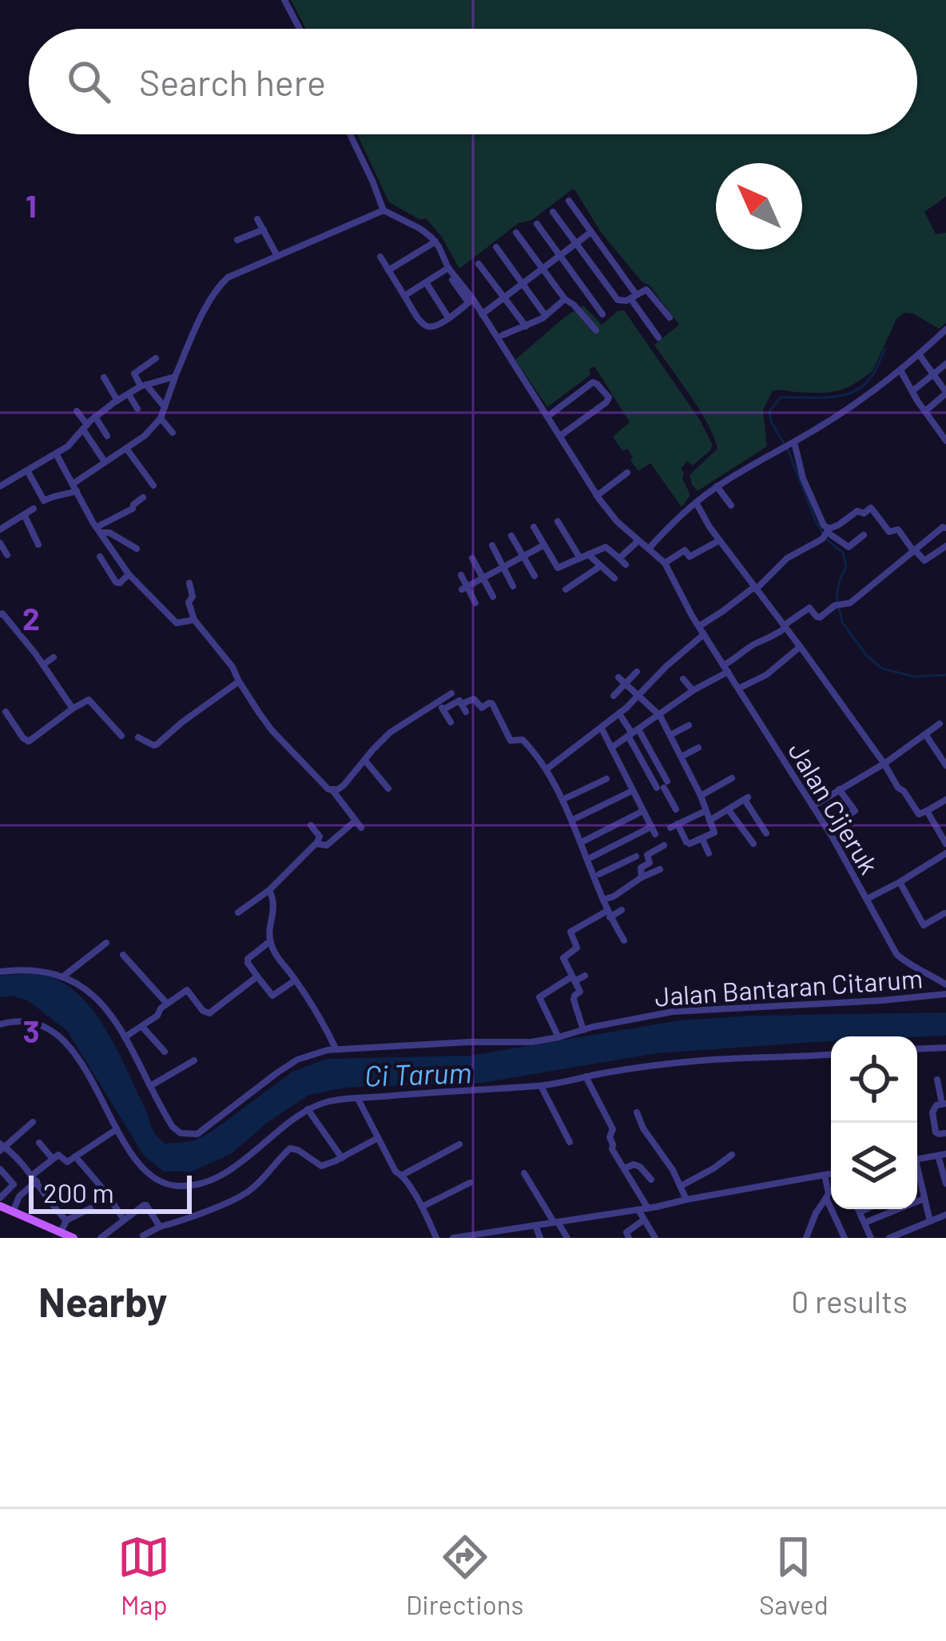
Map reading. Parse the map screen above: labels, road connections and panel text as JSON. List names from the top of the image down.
{
  "streets": {
    "street": ["Jalan Cijeruk", "Jalan Bantaran Citarum"]
  },
  "water": ["Ci Tarum"],
  "scale_bar": "200 m",
  "north": "top left",
  "page": {
    "search": "Search here",
    "scale": "200 m",
    "heading": ["Nearby", "0 results"],
    "nav": ["Map", "Directions", "Saved"]
  },
  "grid": {
    "rows": ["1", "2", "3"]
  }
}
